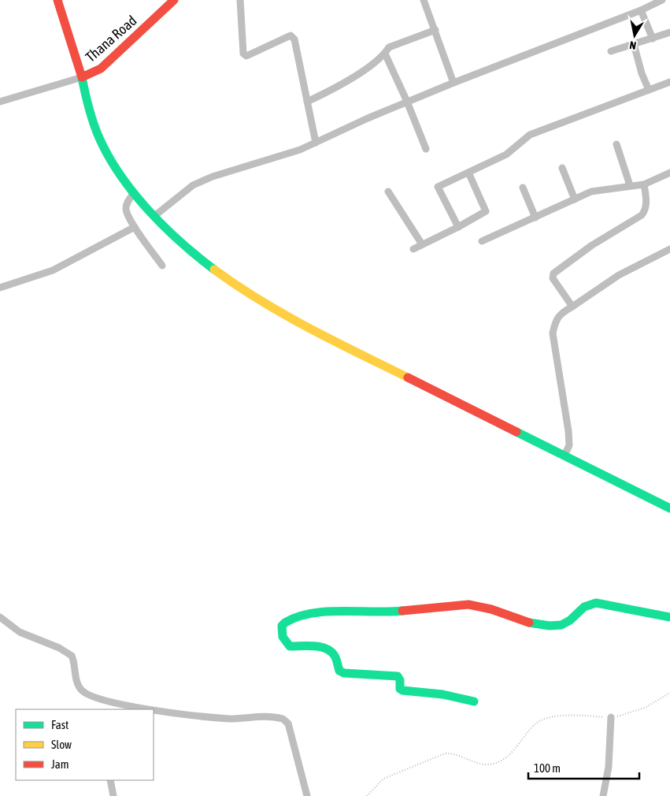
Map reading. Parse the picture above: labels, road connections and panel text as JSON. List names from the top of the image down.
{
  "streets": {
    "main road": ["Thana Road"]
  },
  "legend": ["Fast", "Slow", "Jam"],
  "scale_bar": "100 m",
  "north": "bottom"
}
